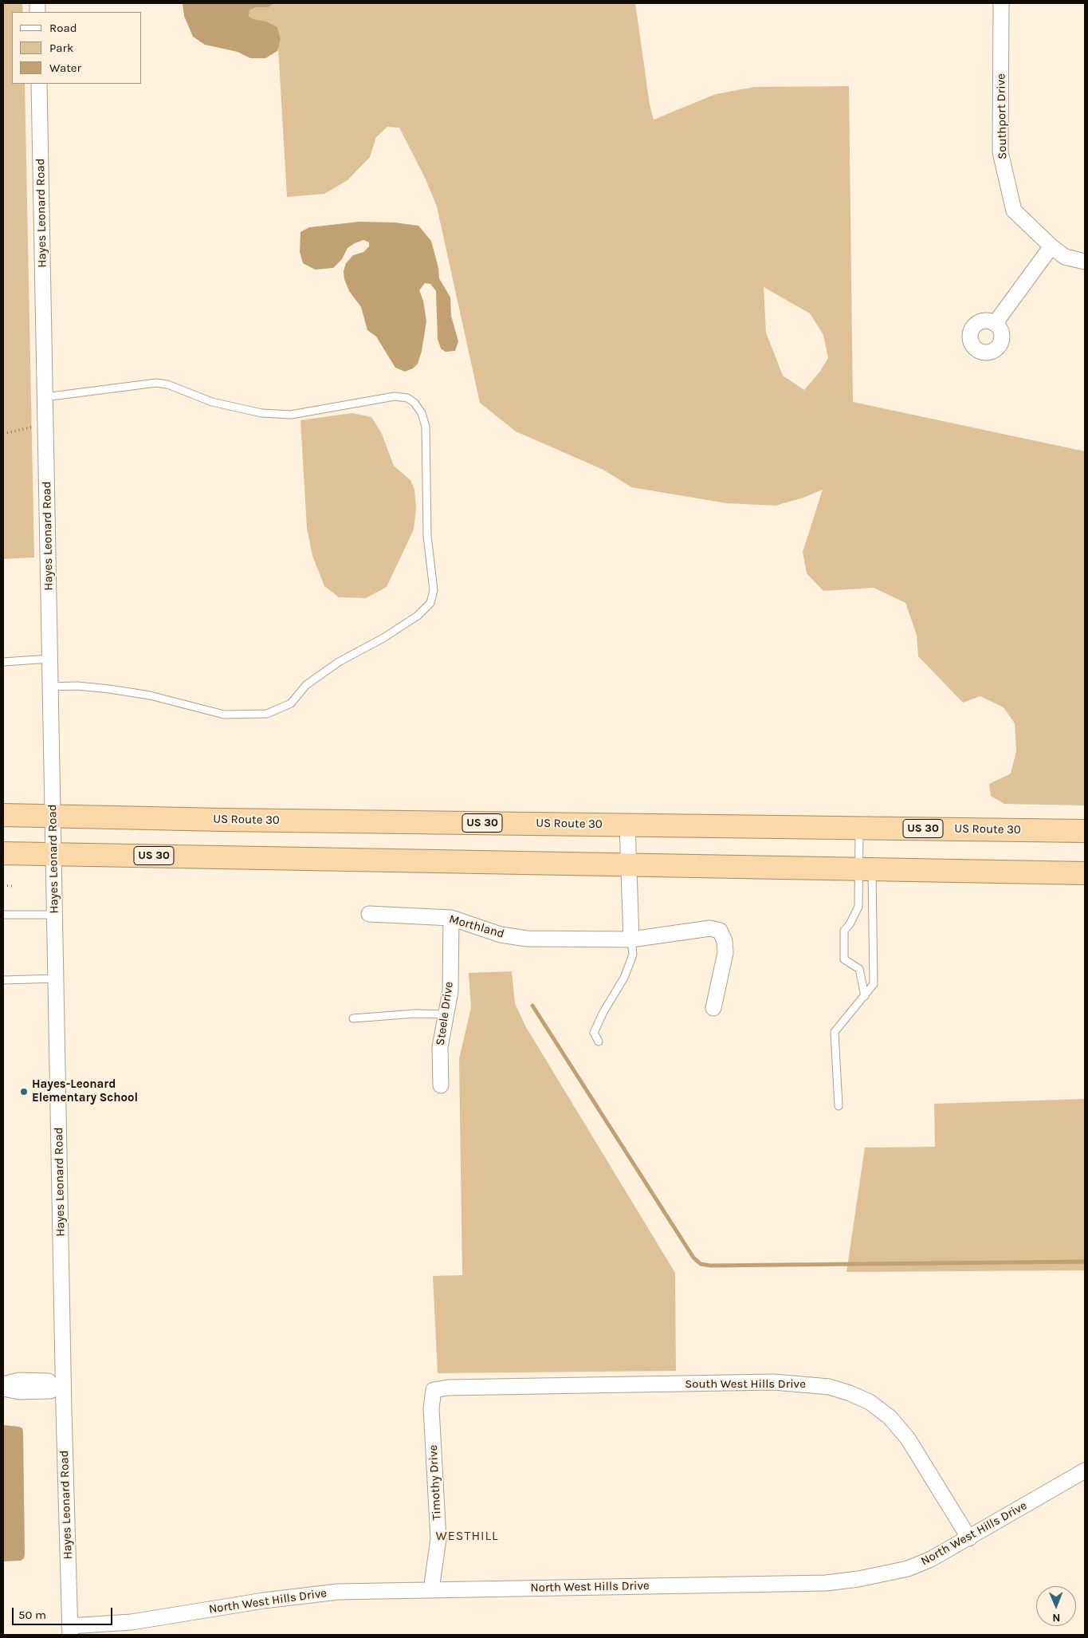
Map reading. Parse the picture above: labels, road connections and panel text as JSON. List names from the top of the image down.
{
  "streets": {
    "highway": ["US Route 30", "US 30"],
    "street": [
      "Southport Drive",
      "Hayes Leonard Road",
      "Morthland",
      "Steele Drive",
      "South West Hills Drive",
      "Timothy Drive",
      "North West Hills Drive"
    ]
  },
  "crossings": [
    ["Hayes Leonard Road", "US Route 30"],
    ["Hayes Leonard Road", "US 30"],
    ["Hayes Leonard Road", "North West Hills Drive"],
    ["US Route 30", "US 30"],
    ["Morthland", "Steele Drive"],
    ["South West Hills Drive", "Timothy Drive"],
    ["South West Hills Drive", "North West Hills Drive"],
    ["Timothy Drive", "North West Hills Drive"]
  ],
  "districts": ["WESTHILL"],
  "places": ["Hayes-Leonard Elementary School"],
  "legend": ["Road", "Park", "Water"],
  "scale_bar": "50 m",
  "north": "bottom"
}
